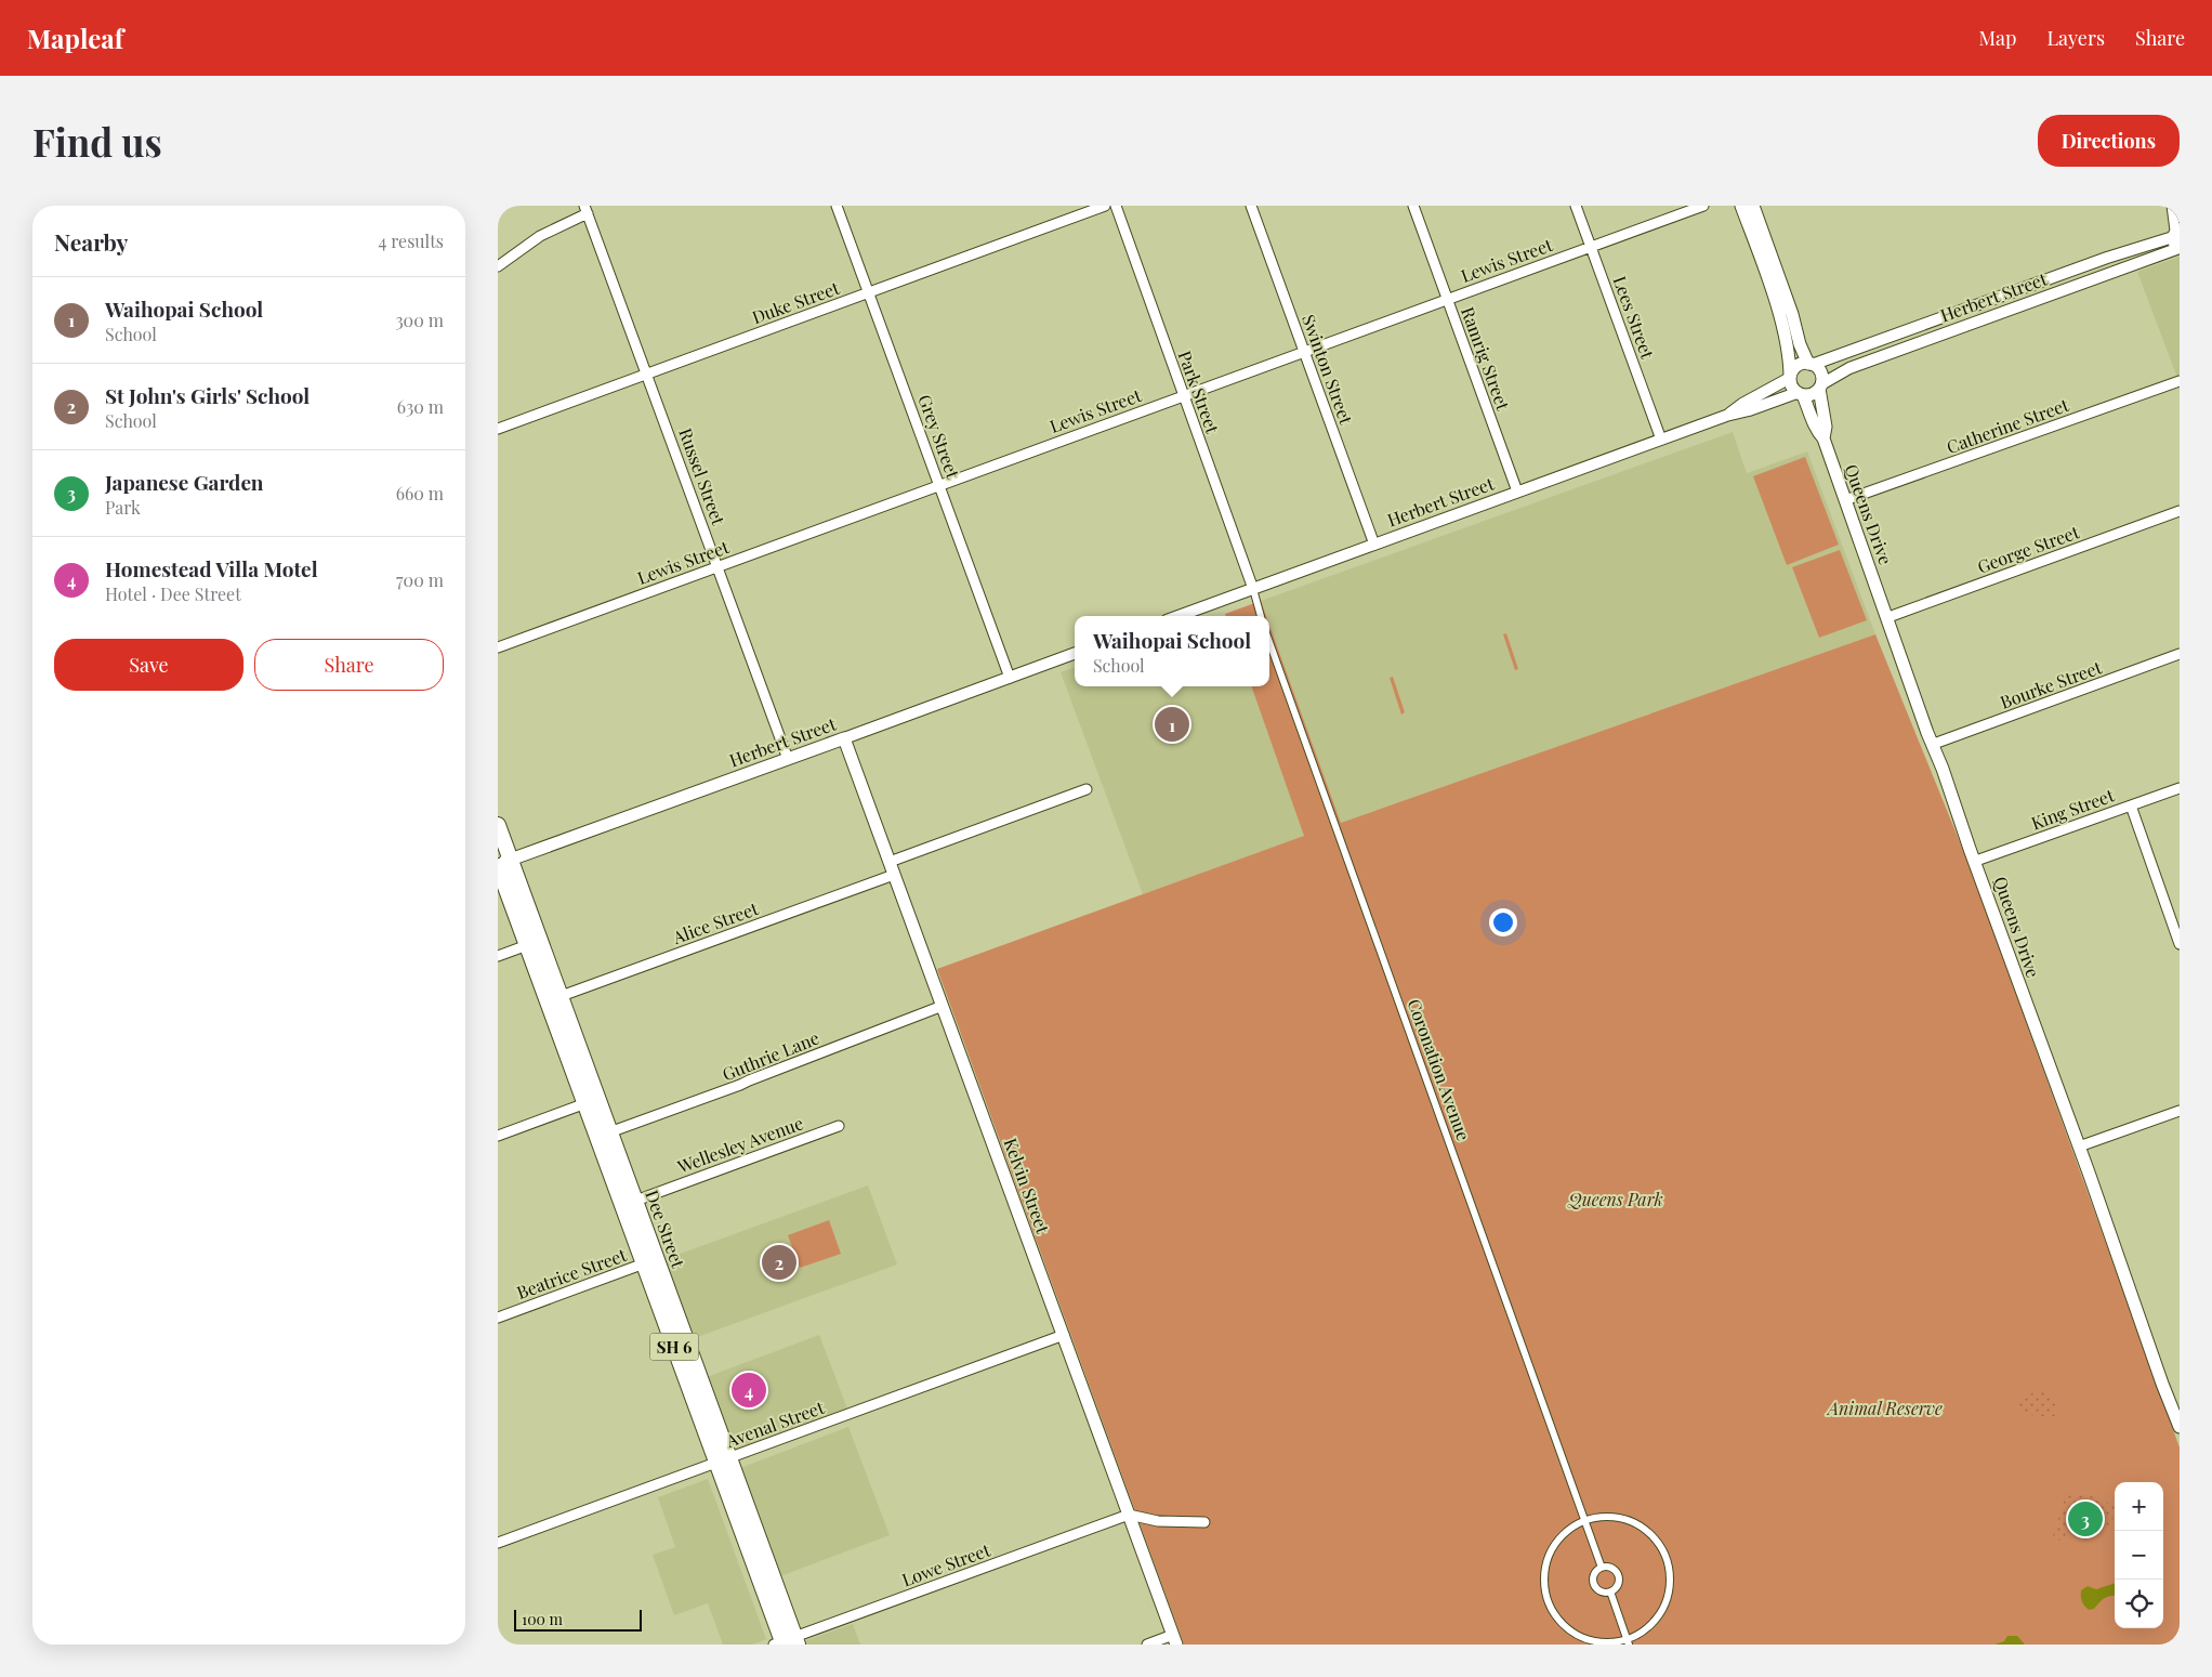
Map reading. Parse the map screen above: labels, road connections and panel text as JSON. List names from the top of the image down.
{
  "streets": {
    "main road": [
      "Herbert Street",
      "Queens Drive",
      "Kelvin Street",
      "Dee Street",
      "SH 6"
    ],
    "street": [
      "Lewis Street",
      "Duke Street",
      "Lees Street",
      "Ramrig Street",
      "Swinton Street",
      "Park Street",
      "Catherine Street",
      "Grey Street",
      "Russel Street",
      "George Street",
      "Bourke Street",
      "King Street",
      "Alice Street",
      "Guthrie Lane",
      "Coronation Avenue",
      "Wellesley Avenue",
      "Beatrice Street",
      "Avenal Street",
      "Lowe Street"
    ]
  },
  "crossings": [
    ["Lewis Street", "Lees Street"],
    ["Lewis Street", "Ramrig Street"],
    ["Lewis Street", "Swinton Street"],
    ["Lewis Street", "Park Street"],
    ["Lewis Street", "Grey Street"],
    ["Lewis Street", "Russel Street"],
    ["Herbert Street", "Lees Street"],
    ["Herbert Street", "Ramrig Street"],
    ["Herbert Street", "Swinton Street"],
    ["Herbert Street", "Park Street"],
    ["Herbert Street", "Grey Street"],
    ["Herbert Street", "Russel Street"],
    ["Herbert Street", "Queens Drive"],
    ["Herbert Street", "Kelvin Street"],
    ["Herbert Street", "Dee Street"],
    ["Duke Street", "Grey Street"],
    ["Duke Street", "Russel Street"],
    ["Catherine Street", "Queens Drive"],
    ["Queens Drive", "George Street"],
    ["Queens Drive", "Bourke Street"],
    ["Queens Drive", "King Street"],
    ["Alice Street", "Kelvin Street"],
    ["Alice Street", "Dee Street"],
    ["Guthrie Lane", "Kelvin Street"],
    ["Guthrie Lane", "Dee Street"],
    ["Wellesley Avenue", "Dee Street"],
    ["Kelvin Street", "Avenal Street"],
    ["Kelvin Street", "Lowe Street"],
    ["Dee Street", "Beatrice Street"],
    ["Dee Street", "Avenal Street"],
    ["Dee Street", "Lowe Street"]
  ],
  "parks": ["Queens Park", "Animal Reserve"],
  "scale_bar": "100 m",
  "page": {
    "header": "Mapleaf",
    "nav": ["Map", "Layers", "Share"],
    "buttons": [
      "Directions",
      ["Save", "Share"]
    ],
    "title": "Find us",
    "heading": ["Nearby", "4 results"],
    "list": [
      {
        "mark": "1",
        "name": "Waihopai School",
        "note": "School",
        "value": "300 m"
      },
      {
        "mark": "2",
        "name": "St John's Girls' School",
        "note": "School",
        "value": "630 m"
      },
      {
        "mark": "3",
        "name": "Japanese Garden",
        "note": "Park",
        "value": "660 m"
      },
      {
        "mark": "4",
        "name": "Homestead Villa Motel",
        "note": "Hotel · Dee Street",
        "value": "700 m"
      }
    ],
    "popup": ["Waihopai School", "School"],
    "pins": [
      "1",
      "2",
      "4",
      "3"
    ],
    "map_buttons": ["+", "−"],
    "scale": "100 m"
  }
}
